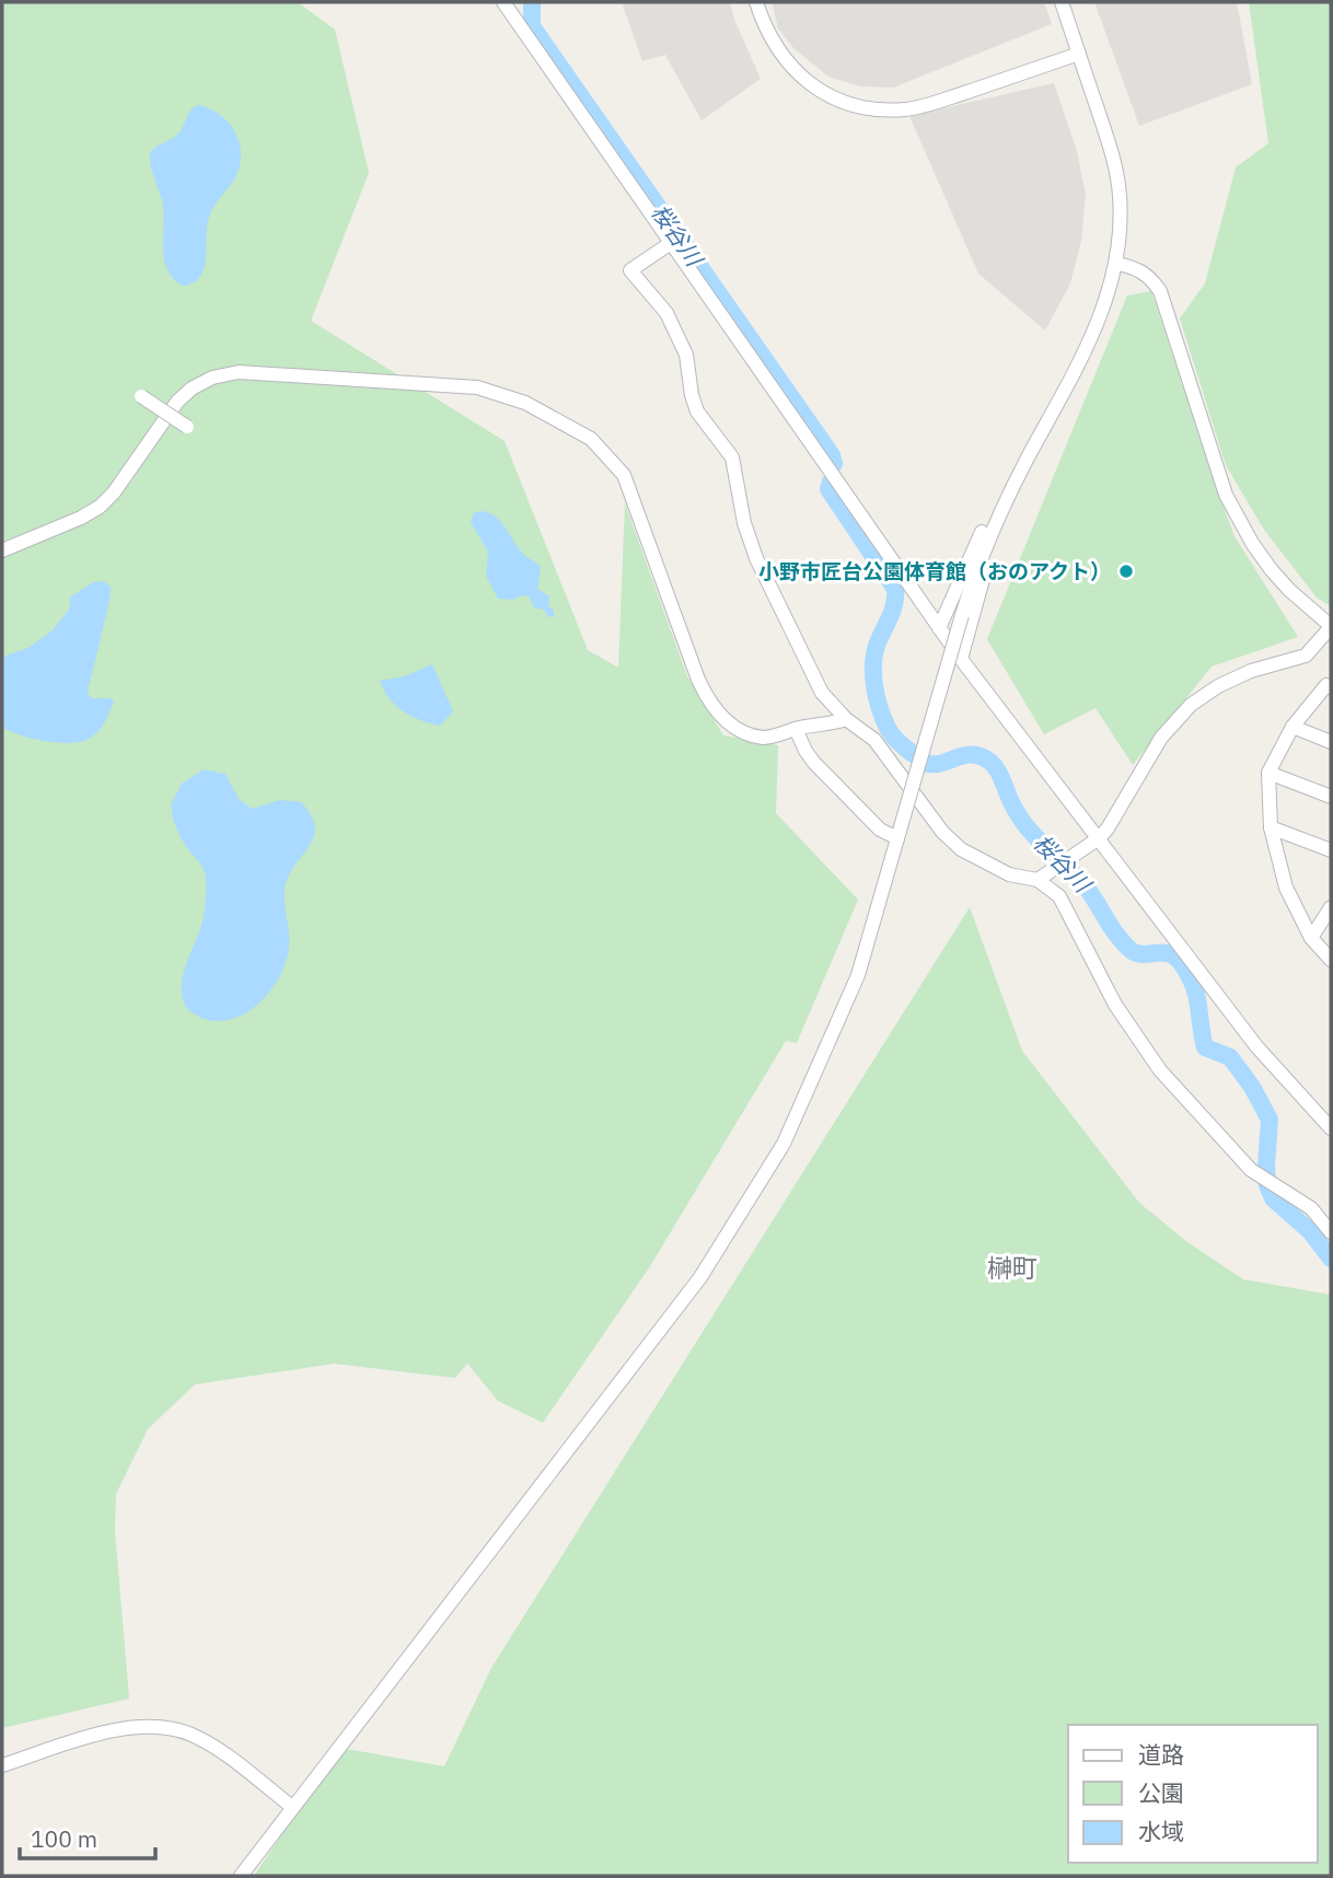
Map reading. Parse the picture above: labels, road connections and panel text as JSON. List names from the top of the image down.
{
  "districts": ["榊町"],
  "water": ["桜谷川"],
  "places": ["小野市匠台公園体育館（おのアクト）"],
  "legend": ["道路", "公園", "水域"],
  "scale_bar": "100 m"
}
